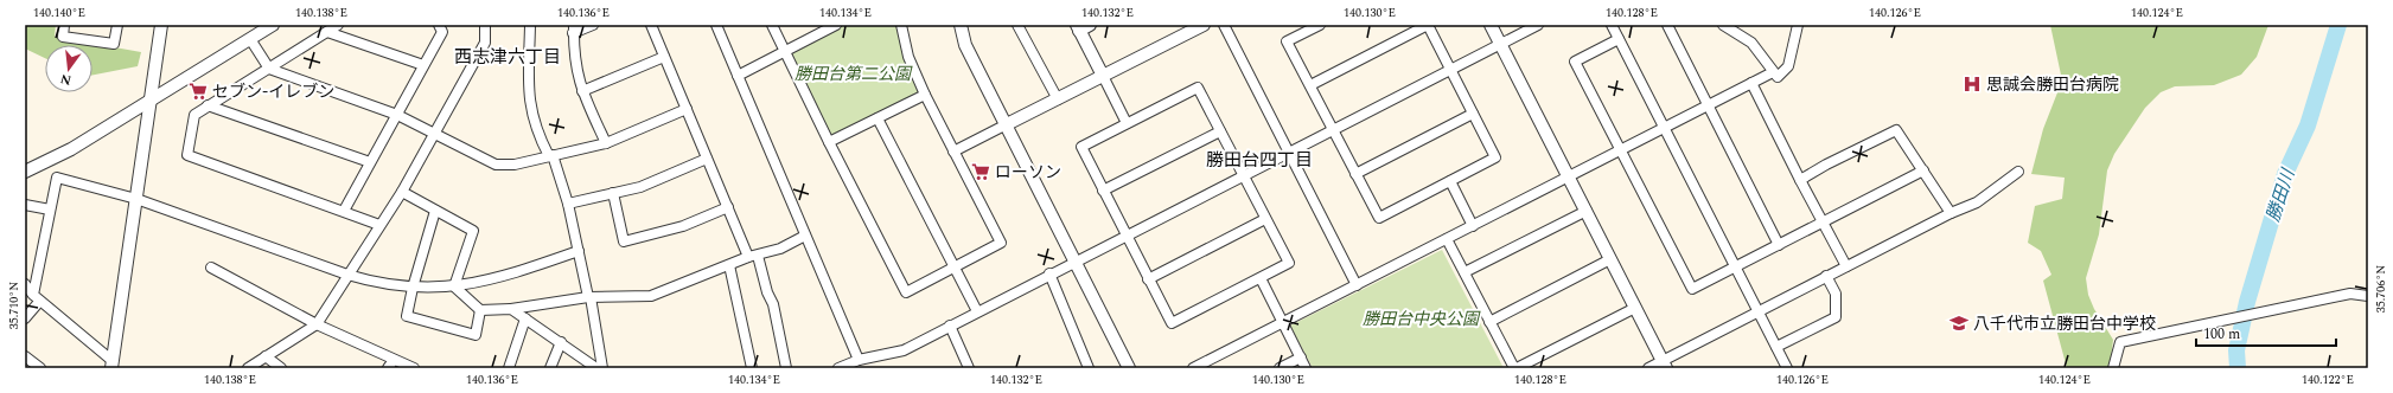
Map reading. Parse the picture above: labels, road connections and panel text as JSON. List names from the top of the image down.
{
  "districts": ["西志津六丁目", "勝田台四丁目"],
  "water": ["勝田川"],
  "parks": ["勝田台第二公園", "勝田台中央公園"],
  "places": {
    "hospital": ["思誠会勝田台病院"],
    "supermarket": ["セブン-イレブン", "ローソン"],
    "school or university": ["八千代市立勝田台中学校"]
  },
  "scale_bar": "100 m",
  "north": "bottom",
  "coordinates": [
    "140.140°E",
    "140.138°E",
    "140.136°E",
    "140.134°E",
    "140.132°E",
    "140.130°E",
    "140.128°E",
    "140.126°E",
    "140.124°E",
    "35.706°N",
    "35.710°N",
    "140.122°E"
  ]
}
